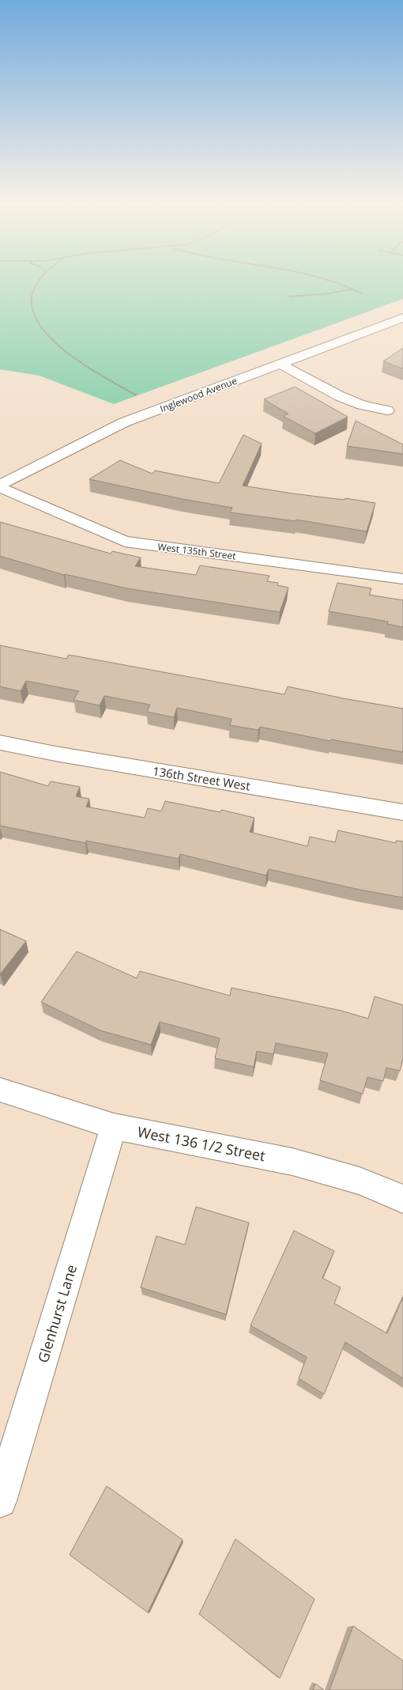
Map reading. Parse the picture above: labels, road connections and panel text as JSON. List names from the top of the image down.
{
  "streets": {
    "street": [
      "Inglewood Avenue",
      "West 135th Street",
      "136th Street West",
      "West 136 1/2 Street",
      "Glenhurst Lane"
    ]
  },
  "crossings": [
    ["Inglewood Avenue", "West 135th Street"],
    ["West 136 1/2 Street", "Glenhurst Lane"]
  ]
}
